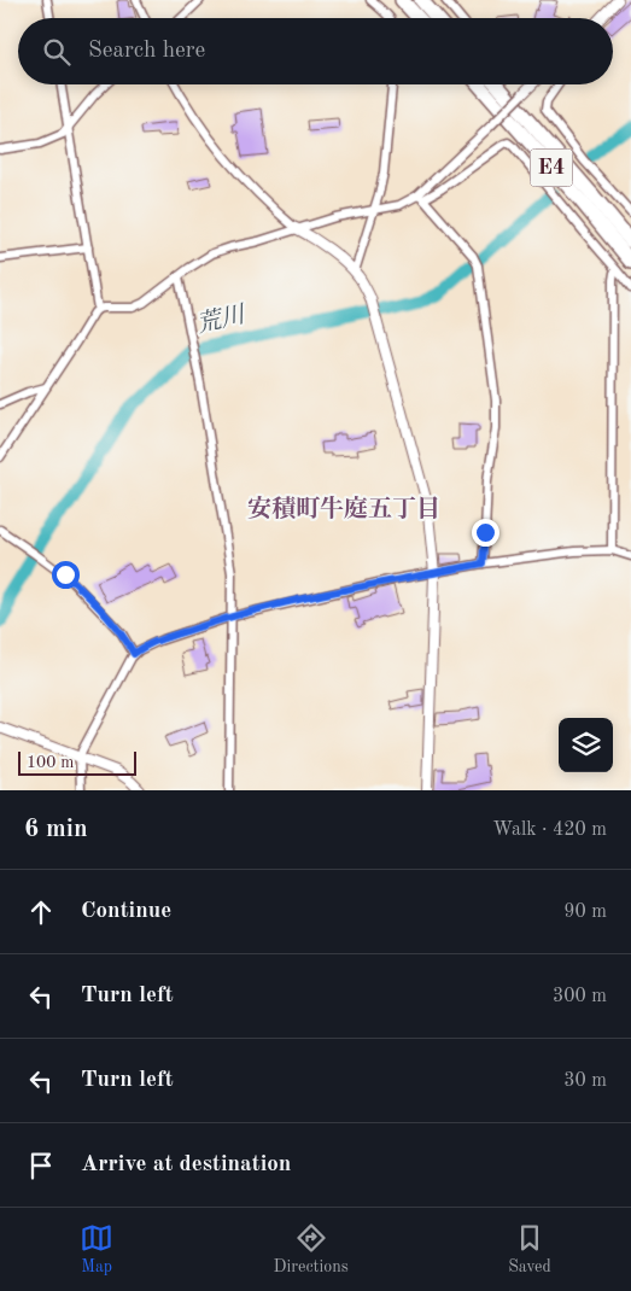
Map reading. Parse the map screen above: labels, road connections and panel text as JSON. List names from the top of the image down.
{
  "streets": {
    "highway": ["E4"]
  },
  "districts": ["安積町牛庭五丁目"],
  "water": ["荒川"],
  "scale_bar": "100 m",
  "page": {
    "search": "Search here",
    "scale": "100 m",
    "heading": ["6 min", "Walk · 420 m"],
    "list": [
      ["Continue", "90 m"],
      ["Turn left", "300 m"],
      ["Turn left", "30 m"],
      "Arrive at destination"
    ],
    "nav": ["Map", "Directions", "Saved"]
  }
}
